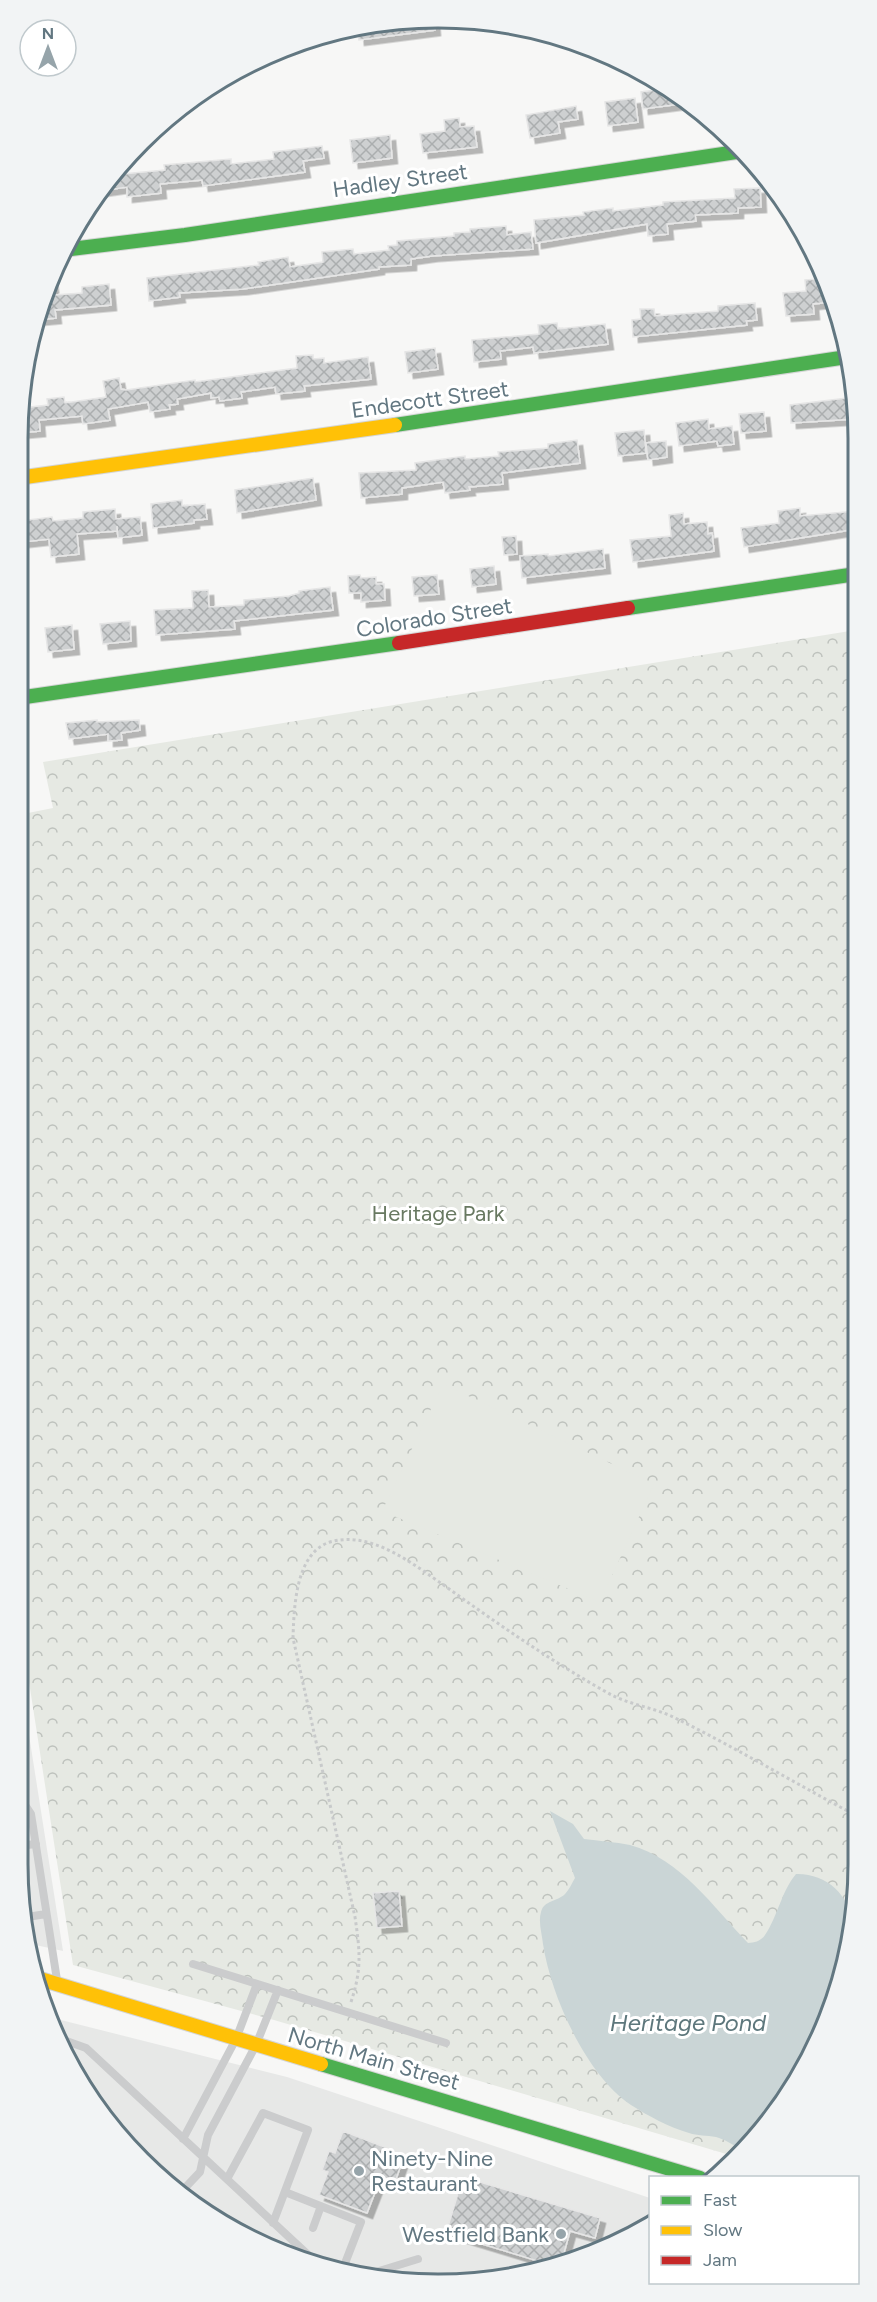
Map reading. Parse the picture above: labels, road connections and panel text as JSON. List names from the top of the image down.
{
  "streets": {
    "street": [
      "Hadley Street",
      "Endecott Street",
      "Colorado Street",
      "North Main Street"
    ]
  },
  "water": ["Heritage Pond"],
  "parks": ["Heritage Park"],
  "places": ["Ninety-Nine Restaurant", "Westfield Bank"],
  "legend": ["Fast", "Slow", "Jam"],
  "north": "top"
}
